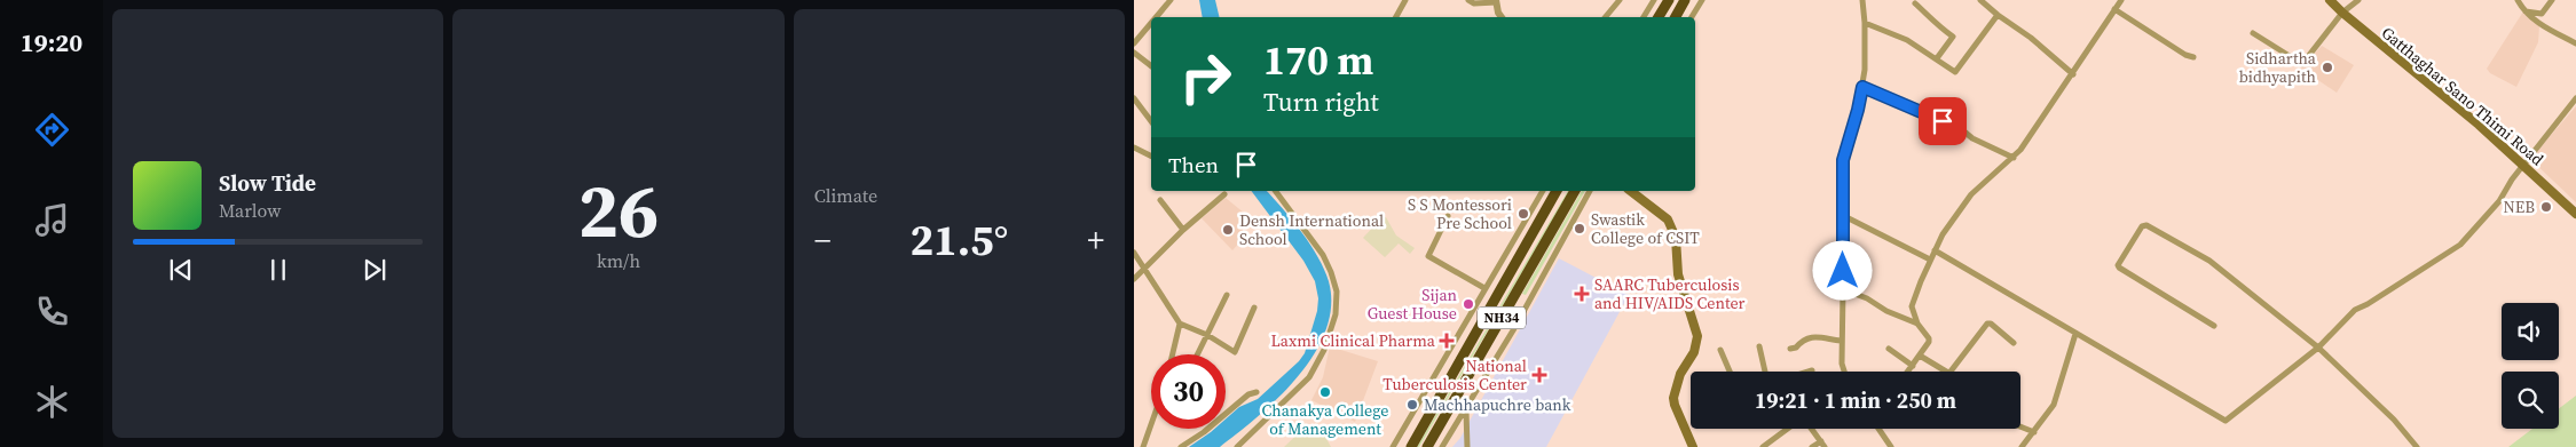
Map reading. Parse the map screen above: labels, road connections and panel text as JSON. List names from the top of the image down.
{
  "streets": {
    "highway": ["NH34"],
    "main road": ["Gatthaghar Sano Thimi Road"]
  },
  "places": {
    "other": [
      "Sidhartha bidhyapith",
      "NEB",
      "S S Montessori Pre School",
      "Swastik College of CSIT",
      "Densh International School",
      "Sijan Guest House",
      "Chanakya College of Management",
      "Machhapuchre bank"
    ],
    "health": ["SAARC Tuberculosis and HIV/AIDS Center", "Laxmi Clinical Pharma", "National Tuberculosis Center"]
  },
  "page": {
    "tabs": "19:20",
    "tile": [
      ["26", "km/h"],
      "Climate"
    ],
    "turn": ["170 m", "Turn right"],
    "then": "Then",
    "song": ["Slow Tide", "Marlow"],
    "heat": ["−", "21.5°", "+"],
    "limit": "30",
    "trip": "19:21 · 1 min · 250 m"
  }
}
